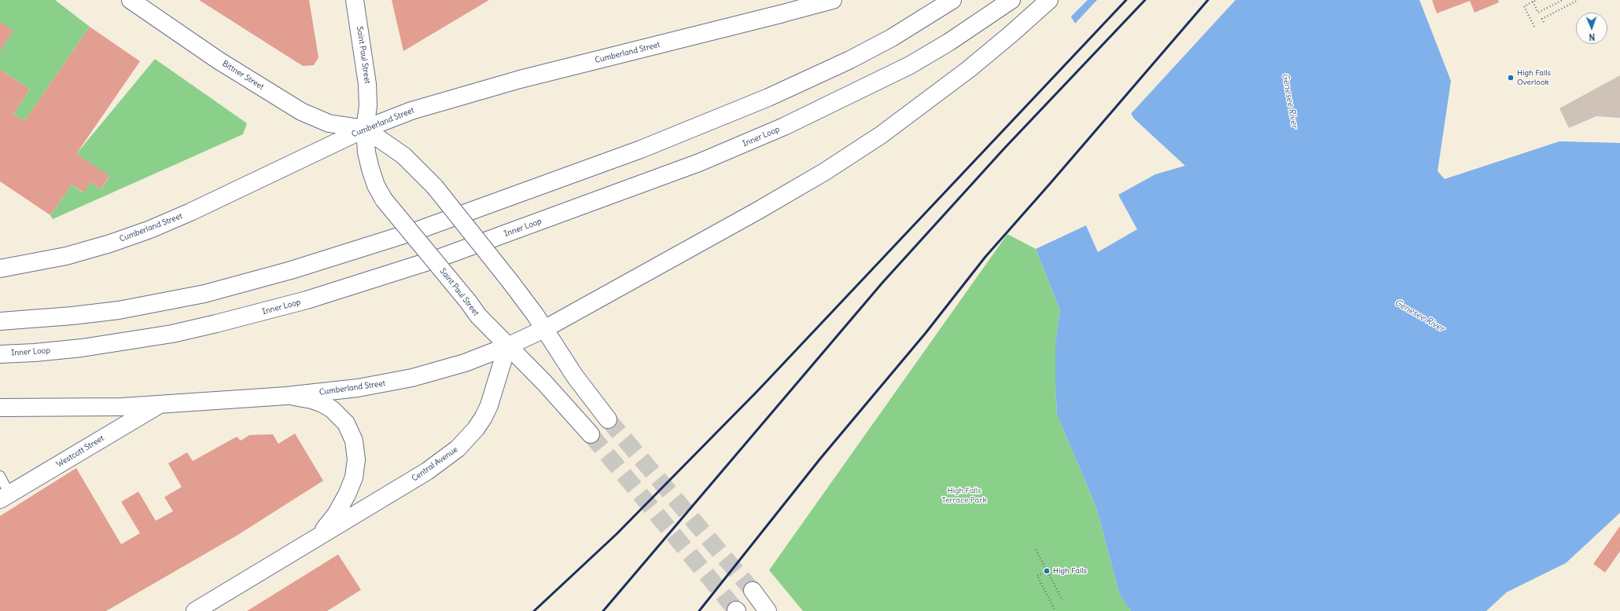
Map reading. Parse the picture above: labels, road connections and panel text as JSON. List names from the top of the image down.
{
  "streets": {
    "main road": [
      "Cumberland Street",
      "Saint Paul Street",
      "Bittner Street",
      "Inner Loop",
      "Westcott Street",
      "Central Avenue"
    ]
  },
  "crossings": [
    ["Cumberland Street", "Saint Paul Street"],
    ["Cumberland Street", "Bittner Street"],
    ["Cumberland Street", "Westcott Street"],
    ["Cumberland Street", "Central Avenue"],
    ["Saint Paul Street", "Bittner Street"],
    ["Saint Paul Street", "Central Avenue"]
  ],
  "water": ["Genesee River"],
  "parks": ["High Falls Terrace Park"],
  "places": ["High Falls Overlook", "High Falls"],
  "north": "bottom"
}
